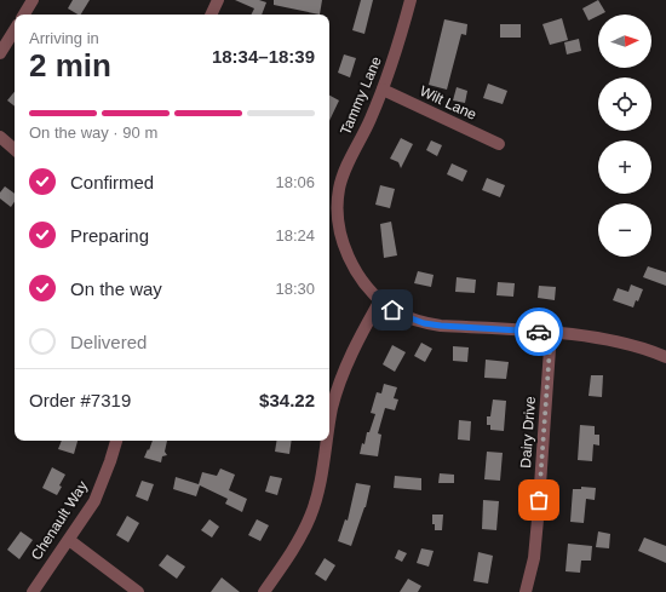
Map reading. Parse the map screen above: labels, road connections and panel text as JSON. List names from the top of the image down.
{
  "streets": {
    "street": [
      "Tammy Lane",
      "Wilt Lane",
      "Dairy Drive",
      "Chenault Way"
    ]
  },
  "crossings": [
    ["Tammy Lane", "Wilt Lane"],
    ["Tammy Lane", "Dairy Drive"]
  ],
  "north": "right",
  "page": {
    "map_buttons": ["+", "−"],
    "heading": ["2 min", "Arriving in", "18:34–18:39"],
    "panel": ["Order #7319", "$34.22"],
    "bar": "On the way · 90 m",
    "list": [
      ["Confirmed", "18:06"],
      ["Preparing", "18:24"],
      ["On the way", "18:30"],
      "Delivered"
    ]
  }
}
